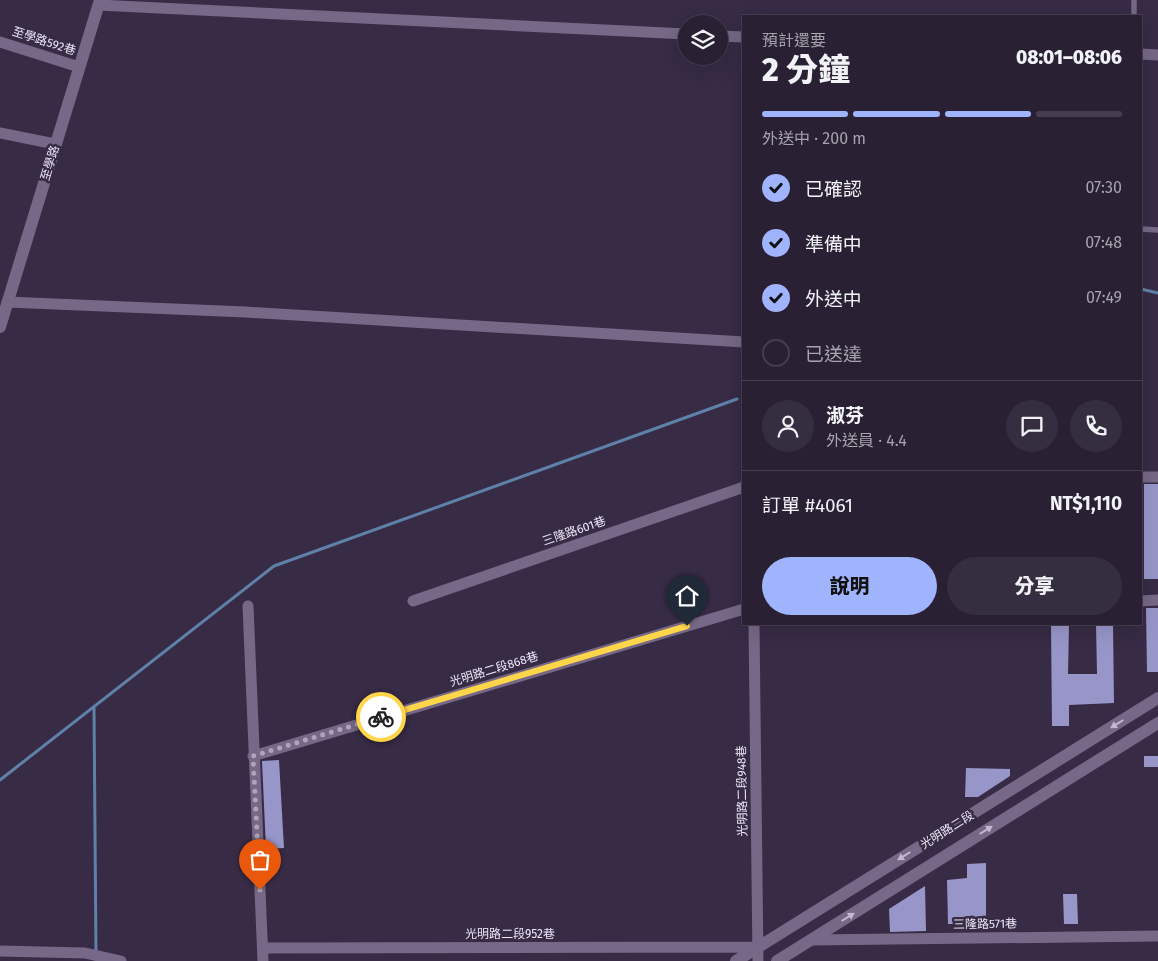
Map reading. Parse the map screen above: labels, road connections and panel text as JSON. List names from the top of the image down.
{
  "streets": {
    "street": [
      "至學路592巷",
      "至學路",
      "三隆路601巷",
      "光明路二段868巷",
      "光明路二段948巷",
      "光明路二段",
      "三隆路571巷",
      "光明路二段952巷"
    ]
  },
  "crossings": [
    ["至學路592巷", "至學路"],
    ["光明路二段948巷", "光明路二段"],
    ["光明路二段948巷", "光明路二段952巷"],
    ["光明路二段", "三隆路571巷"],
    ["光明路二段", "光明路二段952巷"]
  ],
  "page": {
    "heading": ["2 分鐘", "預計還要", "08:01–08:06"],
    "panel": [
      "淑芬",
      "外送員 · 4.4",
      "訂單 #4061",
      "NT$1,110"
    ],
    "bar": "外送中 · 200 m",
    "list": [
      ["已確認", "07:30"],
      ["準備中", "07:48"],
      ["外送中", "07:49"],
      "已送達"
    ],
    "buttons": ["說明", "分享"]
  }
}
